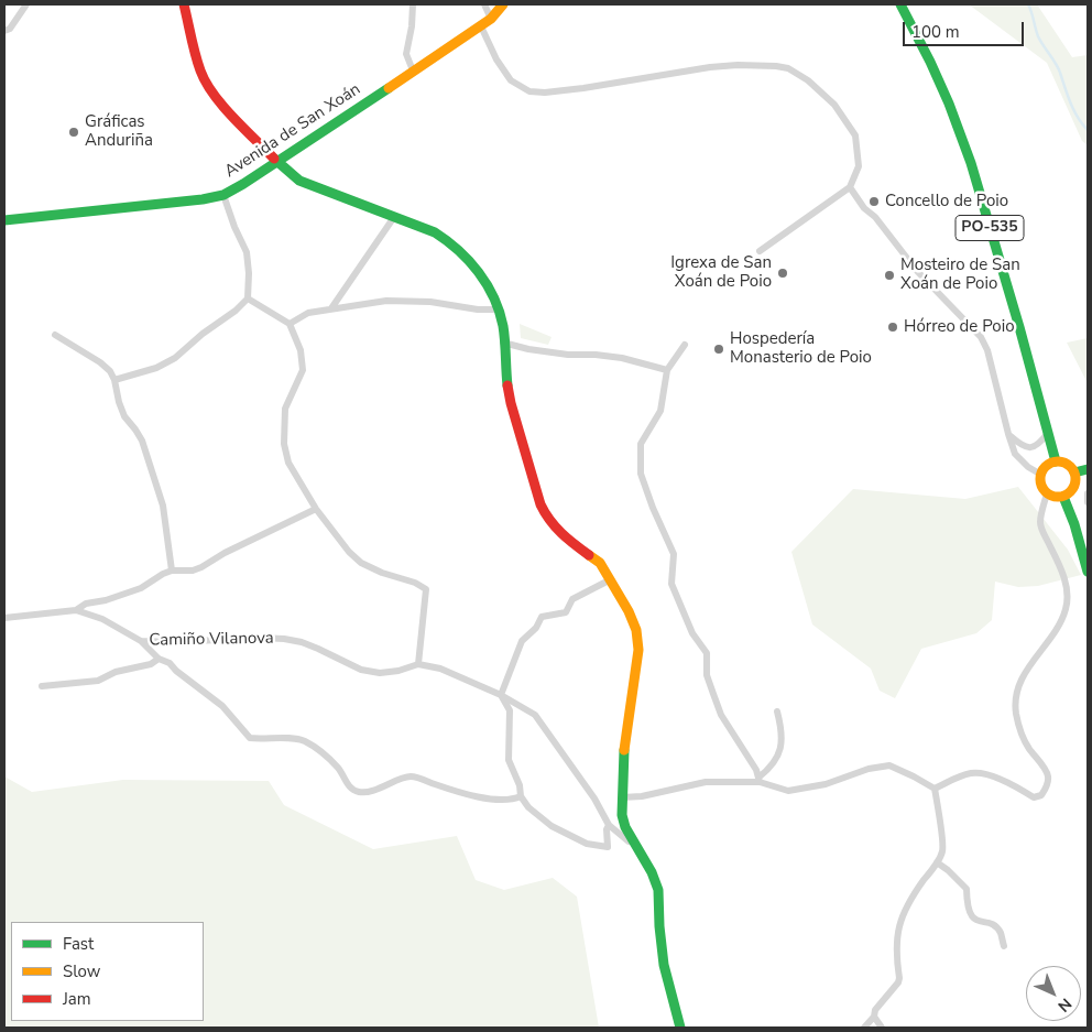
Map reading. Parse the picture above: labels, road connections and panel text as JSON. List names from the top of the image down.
{
  "streets": {
    "main road": ["Avenida de San Xoán", "PO-535"],
    "street": ["Camiño Vilanova"]
  },
  "places": [
    "Gráficas Anduriña",
    "Concello de Poio",
    "Igrexa de San Xoán de Poio",
    "Mosteiro de San Xoán de Poio",
    "Hórreo de Poio",
    "Hospedería Monasterio de Poio"
  ],
  "legend": ["Fast", "Slow", "Jam"],
  "scale_bar": "100 m",
  "north": "bottom right"
}
